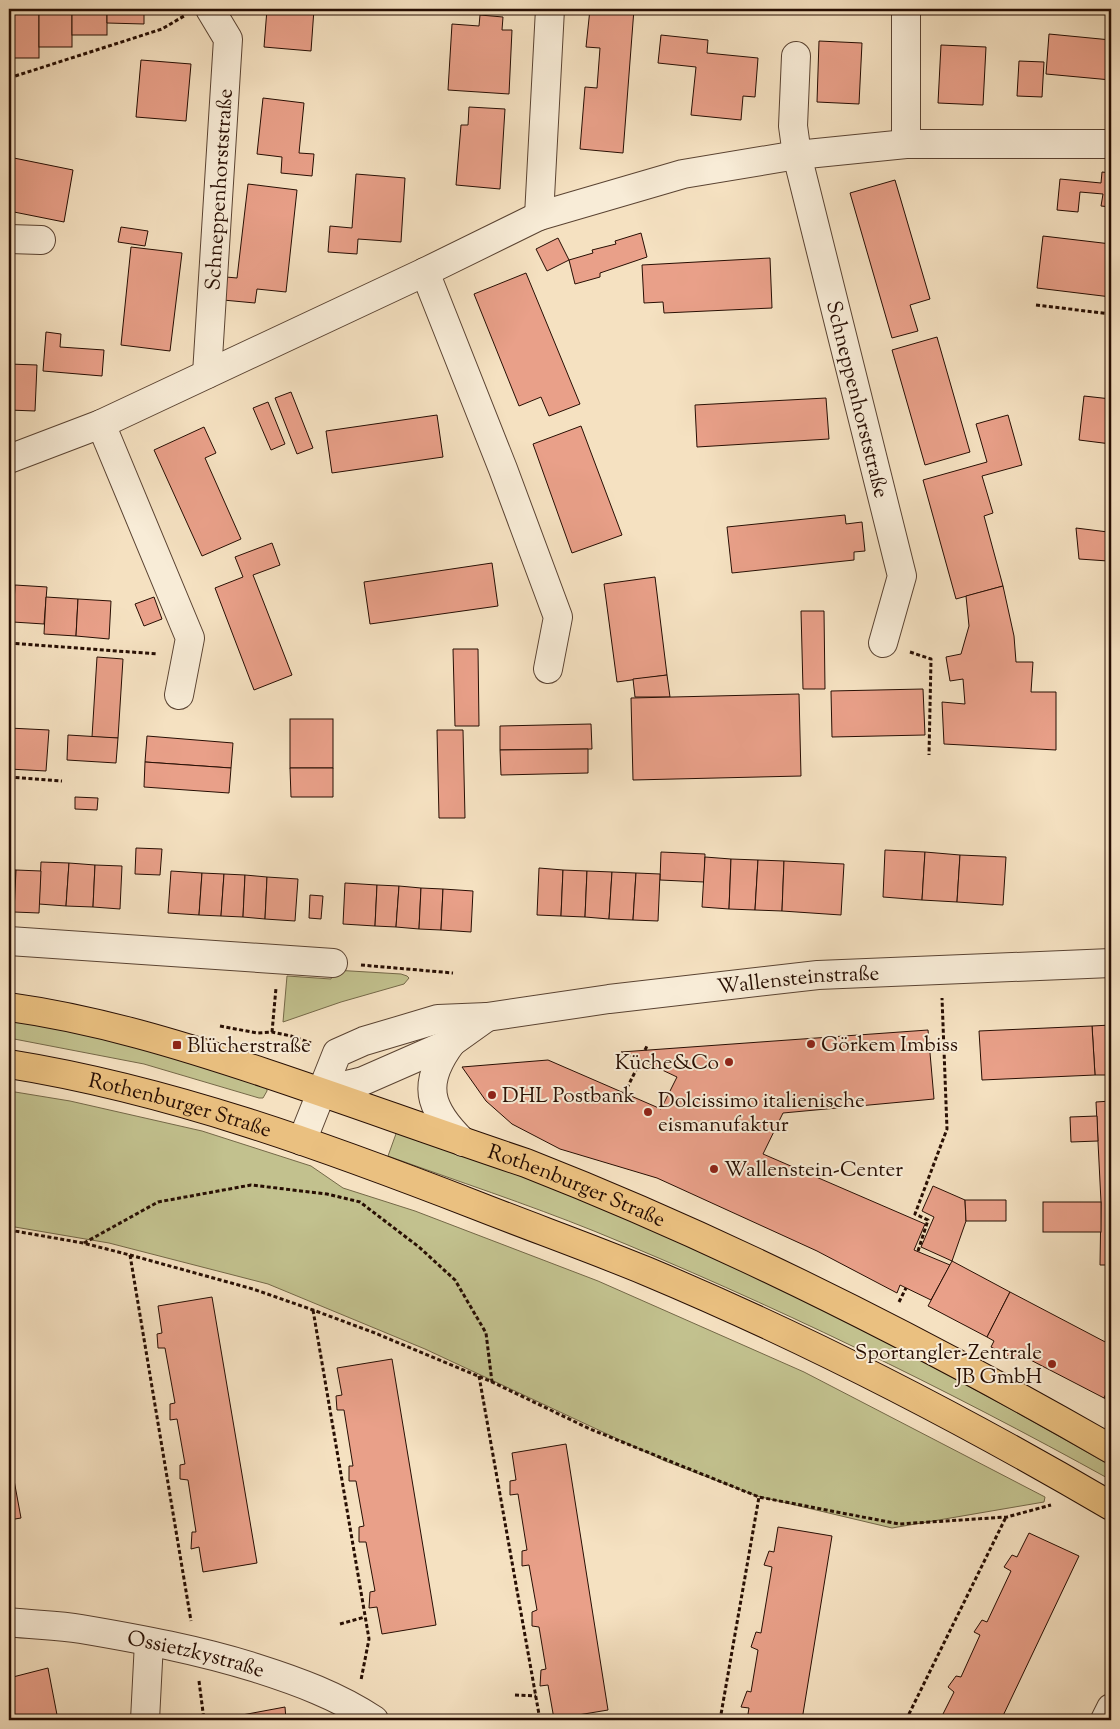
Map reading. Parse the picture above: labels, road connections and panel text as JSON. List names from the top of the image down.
{
  "streets": {
    "main road": ["Rothenburger Straße"],
    "street": ["Schneppenhorststraße", "Wallensteinstraße", "Ossietzkystraße"]
  },
  "crossings": [
    ["Wallensteinstraße", "Rothenburger Straße"]
  ],
  "places": {
    "other": [
      "Görkem Imbiss",
      "Küche&Co",
      "DHL Postbank",
      "Dolcissimo italienische eismanufaktur",
      "Wallenstein-Center",
      "Sportangler-Zentrale JB GmbH"
    ],
    "transit": ["Blücherstraße"]
  }
}
